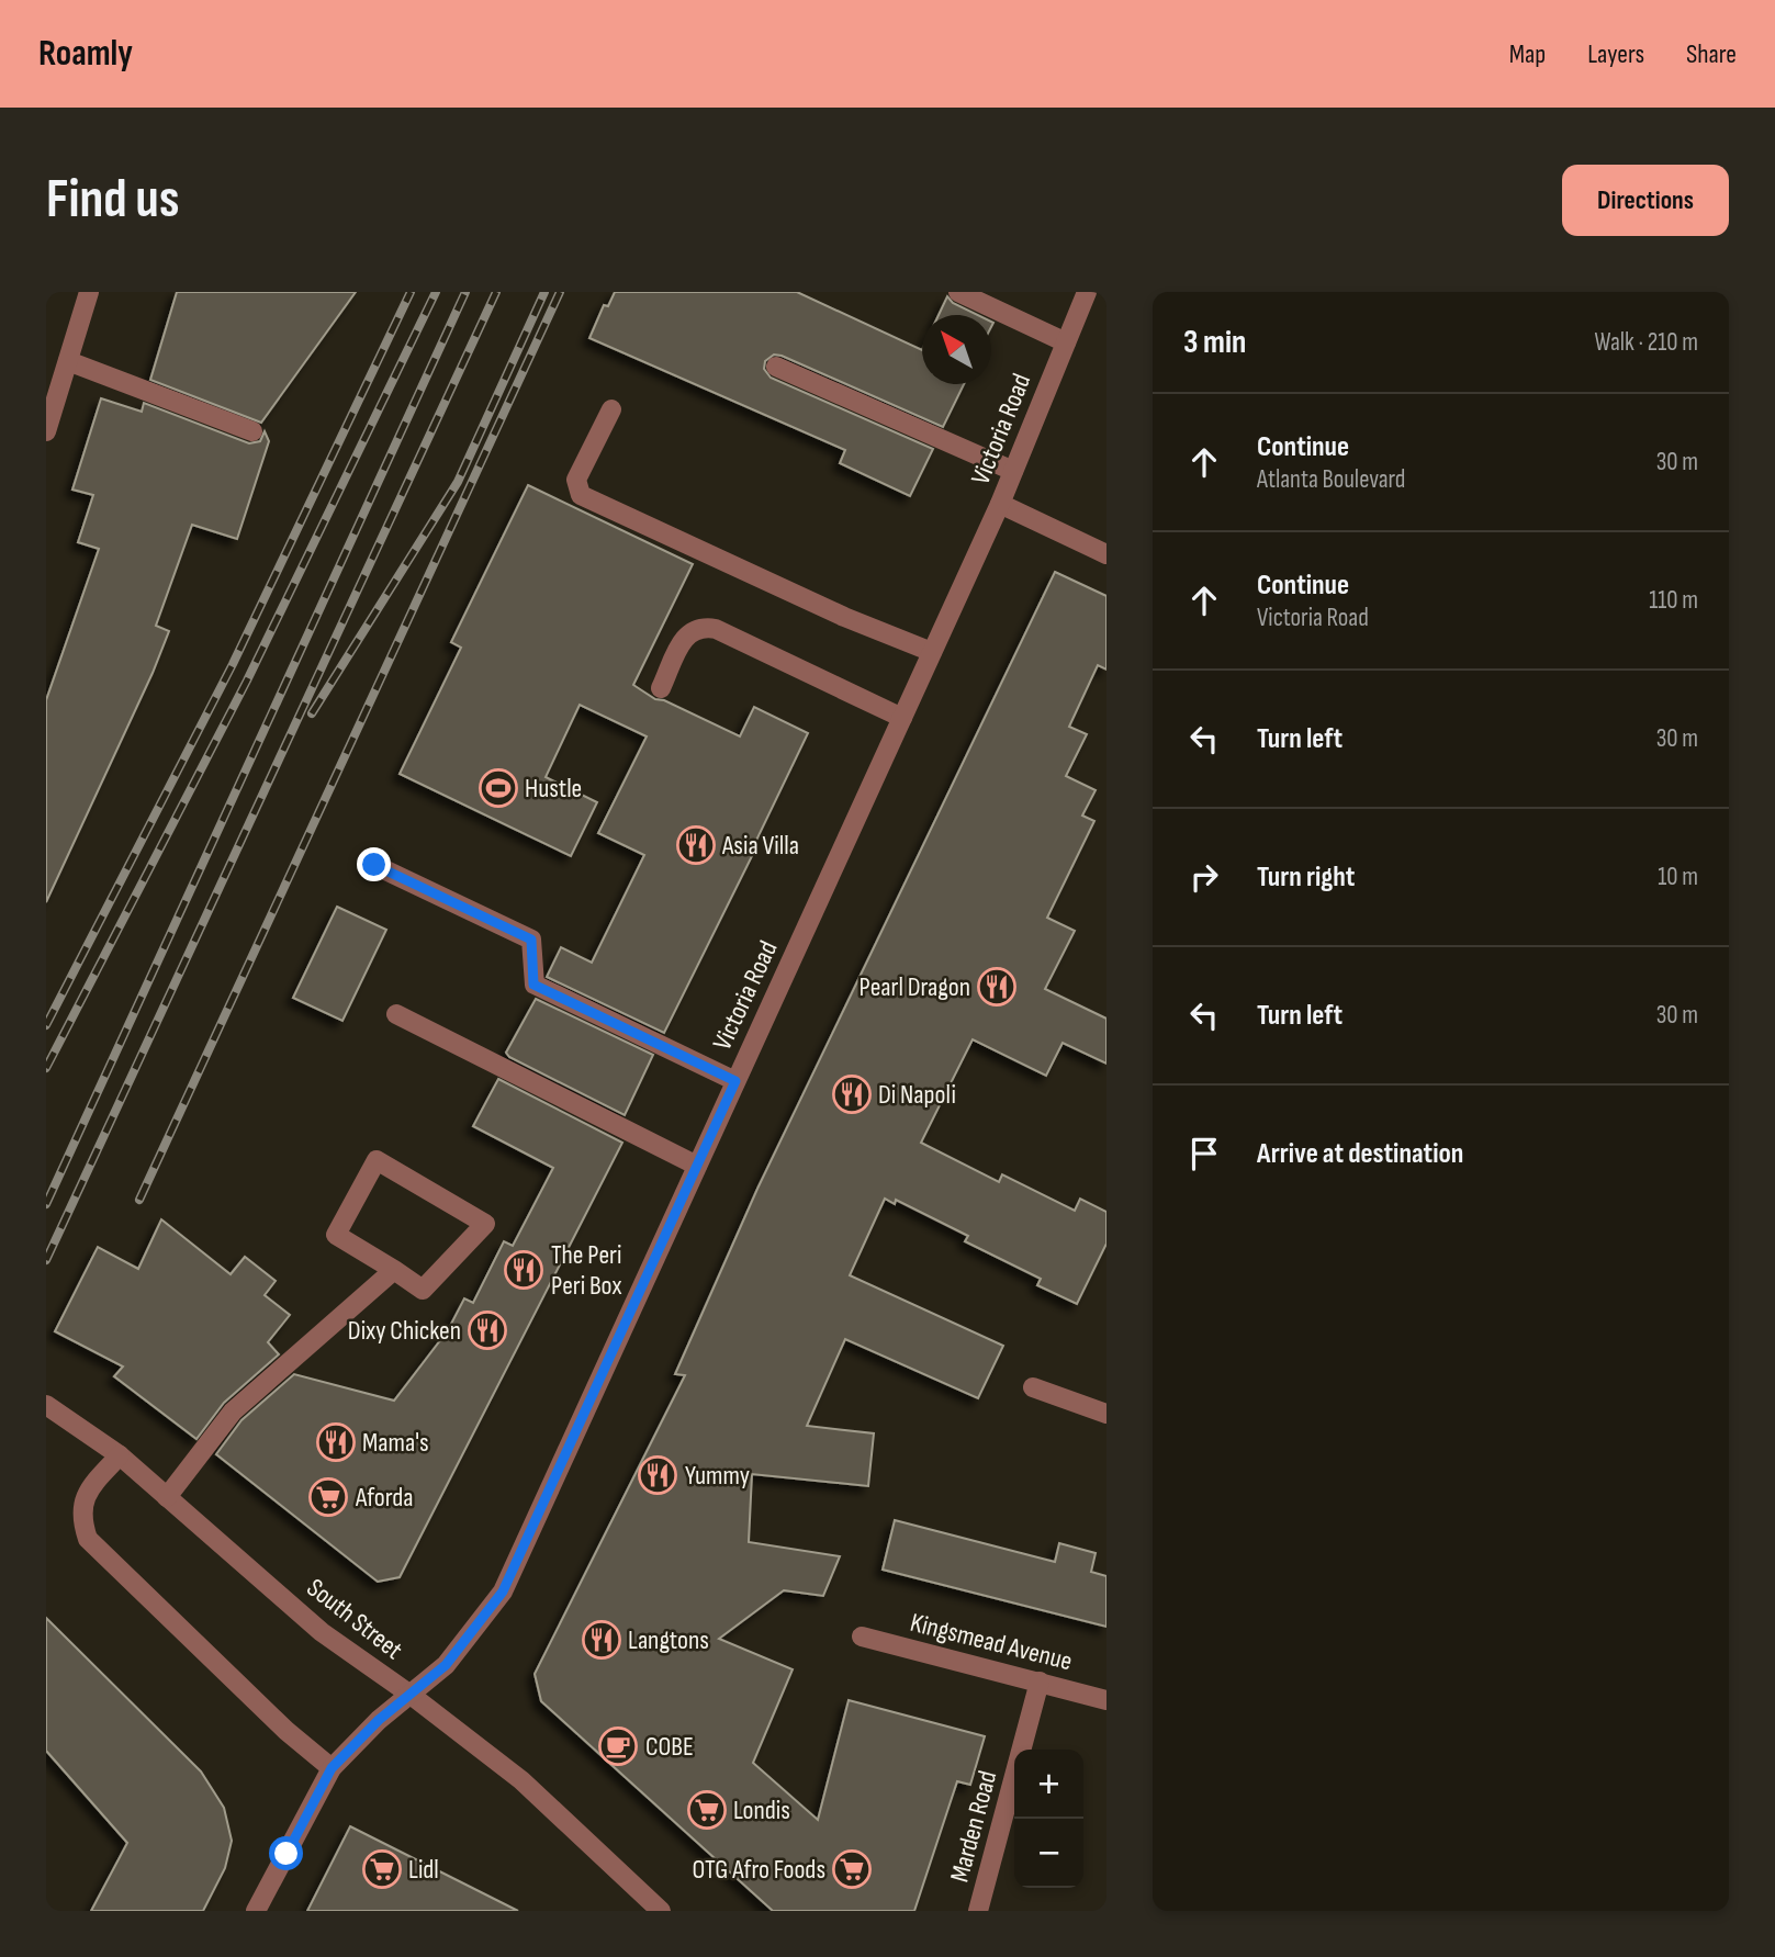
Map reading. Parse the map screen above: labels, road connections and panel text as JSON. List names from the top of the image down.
{
  "streets": {
    "street": [
      "Victoria Road",
      "South Street",
      "Kingsmead Avenue",
      "Marden Road"
    ]
  },
  "crossings": [
    ["Victoria Road", "South Street"],
    ["Kingsmead Avenue", "Marden Road"]
  ],
  "places": {
    "sports": ["Hustle"],
    "restaurant": [
      "Asia Villa",
      "Pearl Dragon",
      "Di Napoli",
      "The Peri Peri Box",
      "Dixy Chicken",
      "Mama's",
      "Yummy",
      "Langtons"
    ],
    "supermarket": [
      "Aforda",
      "Londis",
      "Lidl",
      "OTG Afro Foods"
    ],
    "cafe": ["COBE"]
  },
  "north": "top left",
  "page": {
    "header": "Roamly",
    "nav": ["Map", "Layers", "Share"],
    "buttons": "Directions",
    "title": "Find us",
    "heading": ["3 min", "Walk · 210 m"],
    "list": [
      ["Continue", "Atlanta Boulevard", "30 m"],
      ["Continue", "Victoria Road", "110 m"],
      ["Turn left", "30 m"],
      ["Turn right", "10 m"],
      ["Turn left", "30 m"],
      "Arrive at destination"
    ],
    "map_buttons": ["+", "−"]
  }
}
